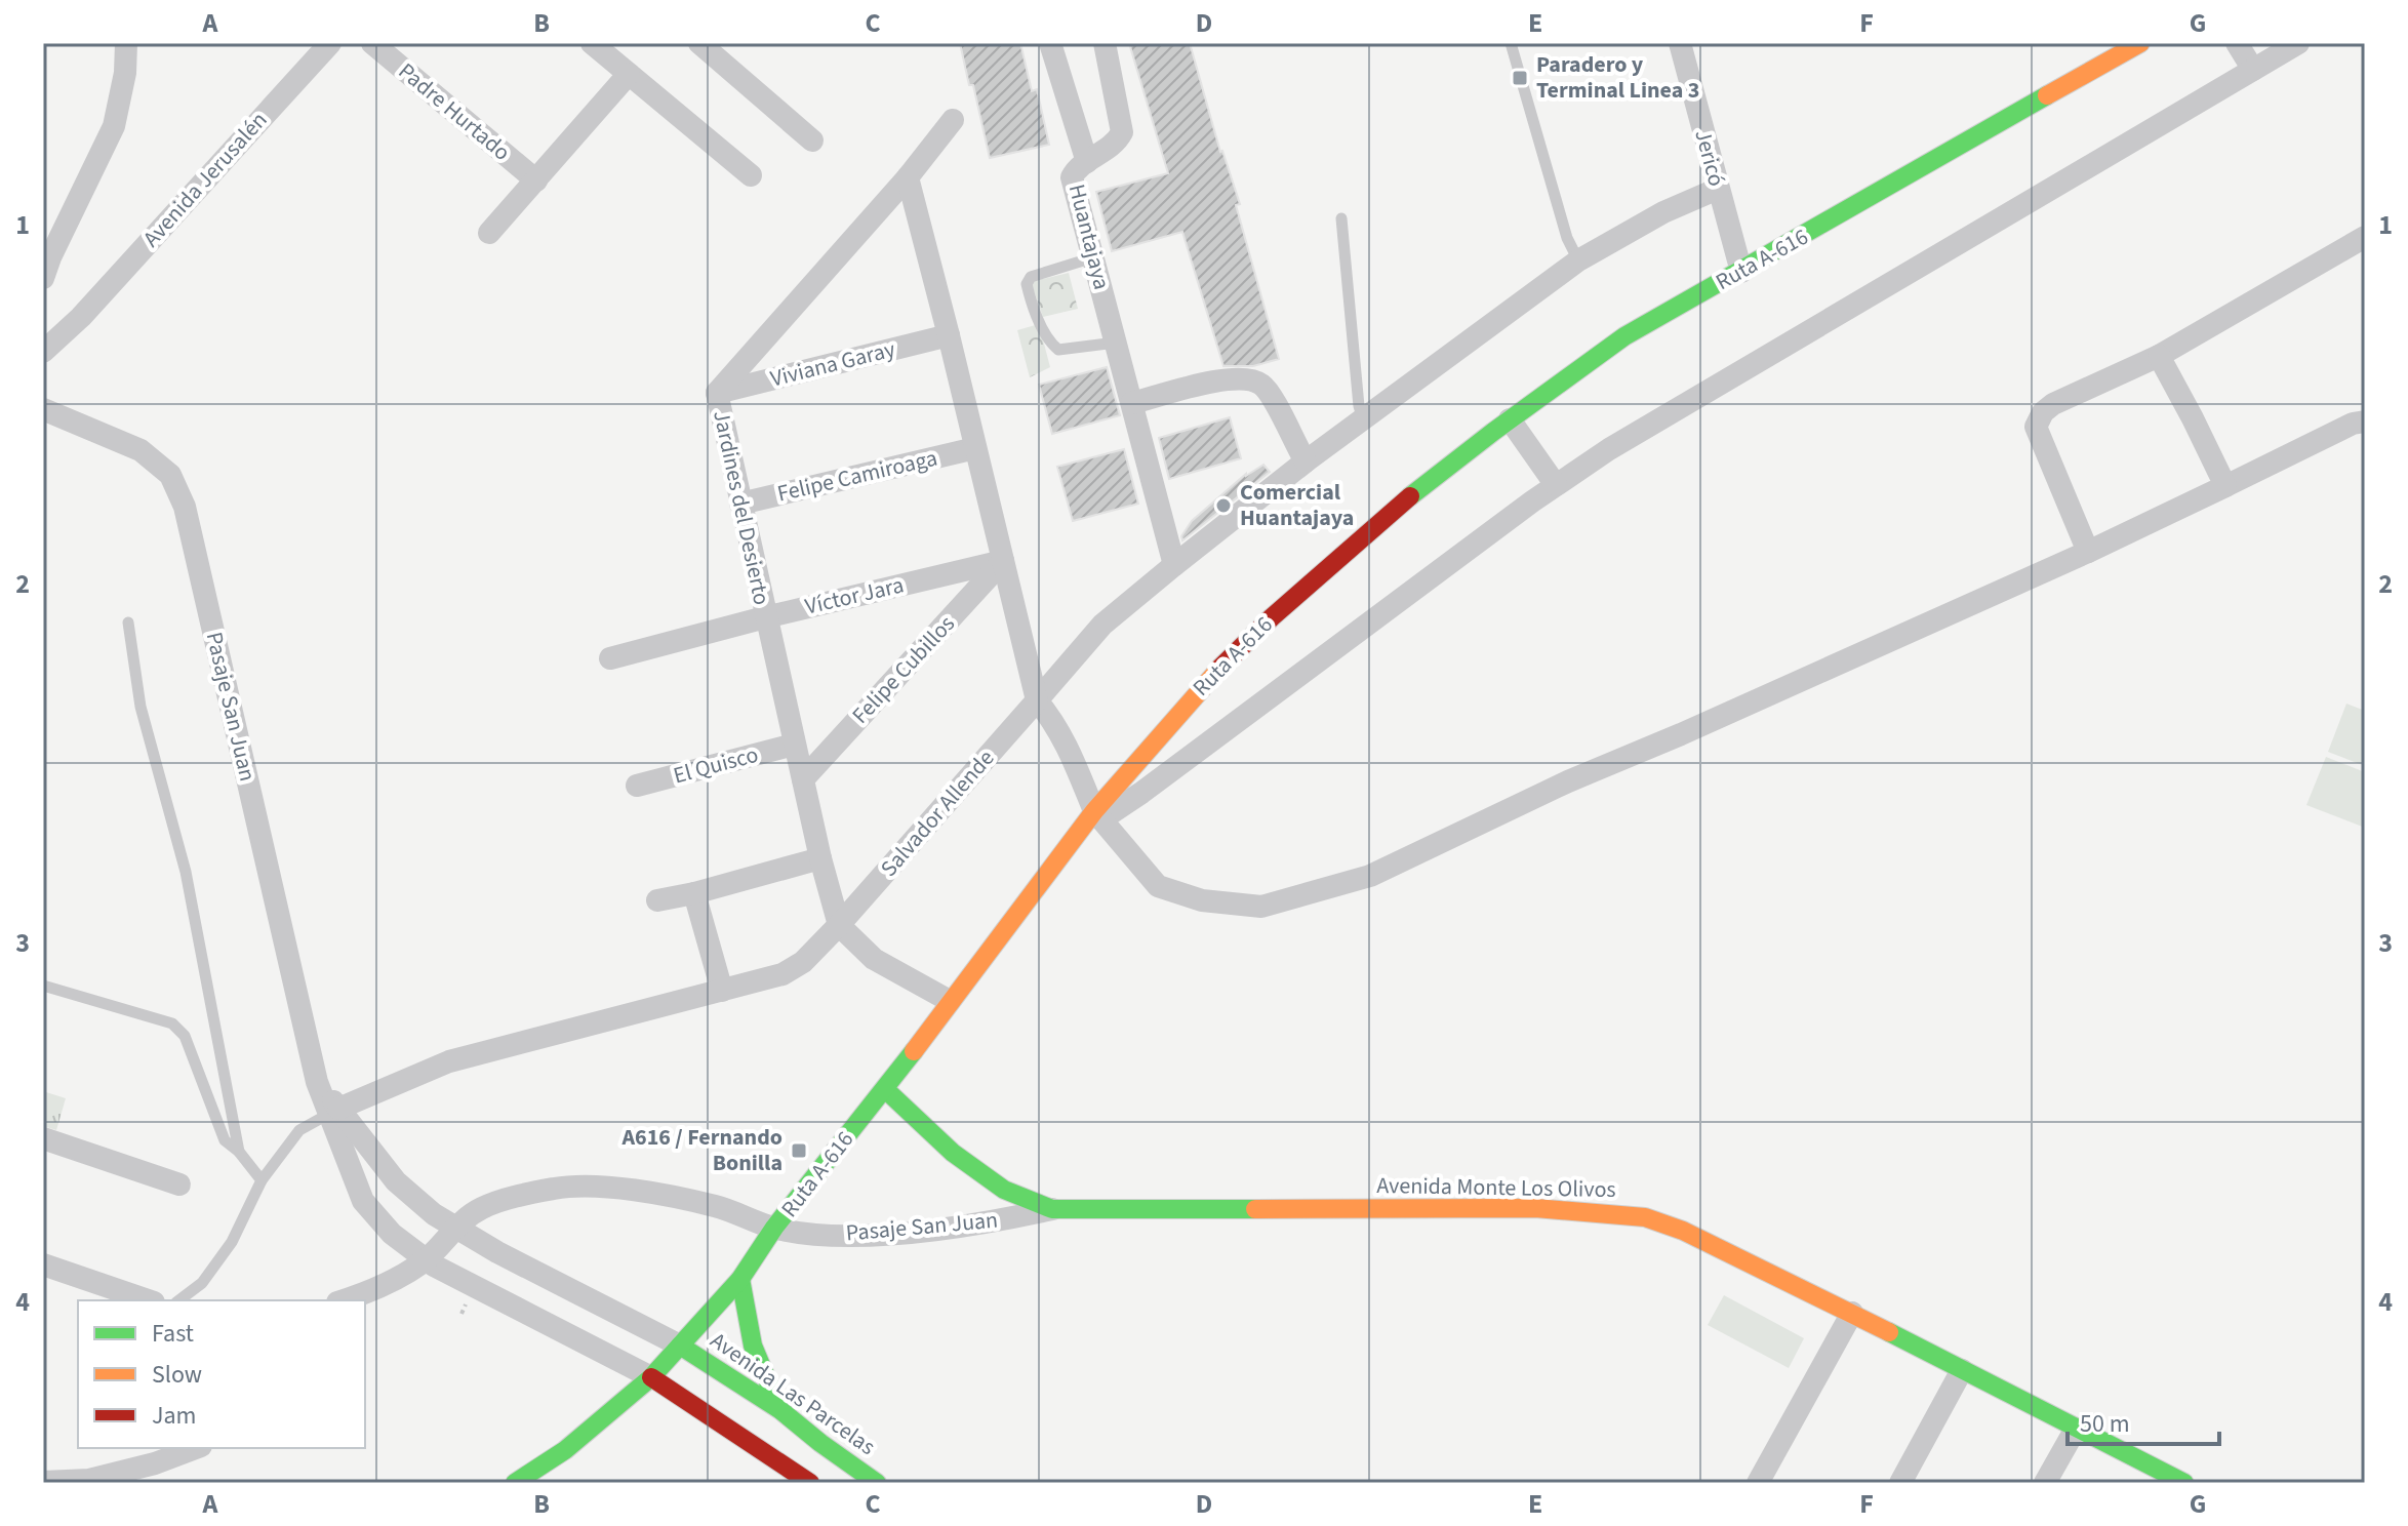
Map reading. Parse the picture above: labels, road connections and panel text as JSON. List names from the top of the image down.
{
  "streets": {
    "main road": ["Ruta A-616", "Avenida Monte Los Olivos", "Avenida Las Parcelas"],
    "street": [
      "Padre Hurtado",
      "Jericó",
      "Avenida Jerusalén",
      "Huantajaya",
      "Viviana Garay",
      "Felipe Camiroaga",
      "Jardines del Desierto",
      "Víctor Jara",
      "Felipe Cubillos",
      "Pasaje San Juan",
      "El Quisco",
      "Salvador Allende"
    ]
  },
  "crossings": [
    ["Jericó", "Ruta A-616"],
    ["Ruta A-616", "Pasaje San Juan"],
    ["Ruta A-616", "Avenida Monte Los Olivos"],
    ["Ruta A-616", "Avenida Las Parcelas"],
    ["Viviana Garay", "Jardines del Desierto"],
    ["Felipe Camiroaga", "Jardines del Desierto"],
    ["Jardines del Desierto", "Víctor Jara"],
    ["Jardines del Desierto", "Felipe Cubillos"],
    ["Jardines del Desierto", "El Quisco"],
    ["Jardines del Desierto", "Salvador Allende"],
    ["Víctor Jara", "Felipe Cubillos"],
    ["Pasaje San Juan", "Salvador Allende"],
    ["Pasaje San Juan", "Avenida Monte Los Olivos"],
    ["Pasaje San Juan", "Avenida Las Parcelas"]
  ],
  "places": {
    "transit": ["Paradero y Terminal Linea 3", "A616 / Fernando Bonilla"],
    "other": ["Comercial Huantajaya"]
  },
  "legend": ["Fast", "Slow", "Jam"],
  "scale_bar": "50 m",
  "grid": {
    "columns": [
      "A",
      "B",
      "C",
      "D",
      "E",
      "F",
      "G"
    ],
    "rows": [
      "1",
      "2",
      "3",
      "4"
    ]
  }
}
